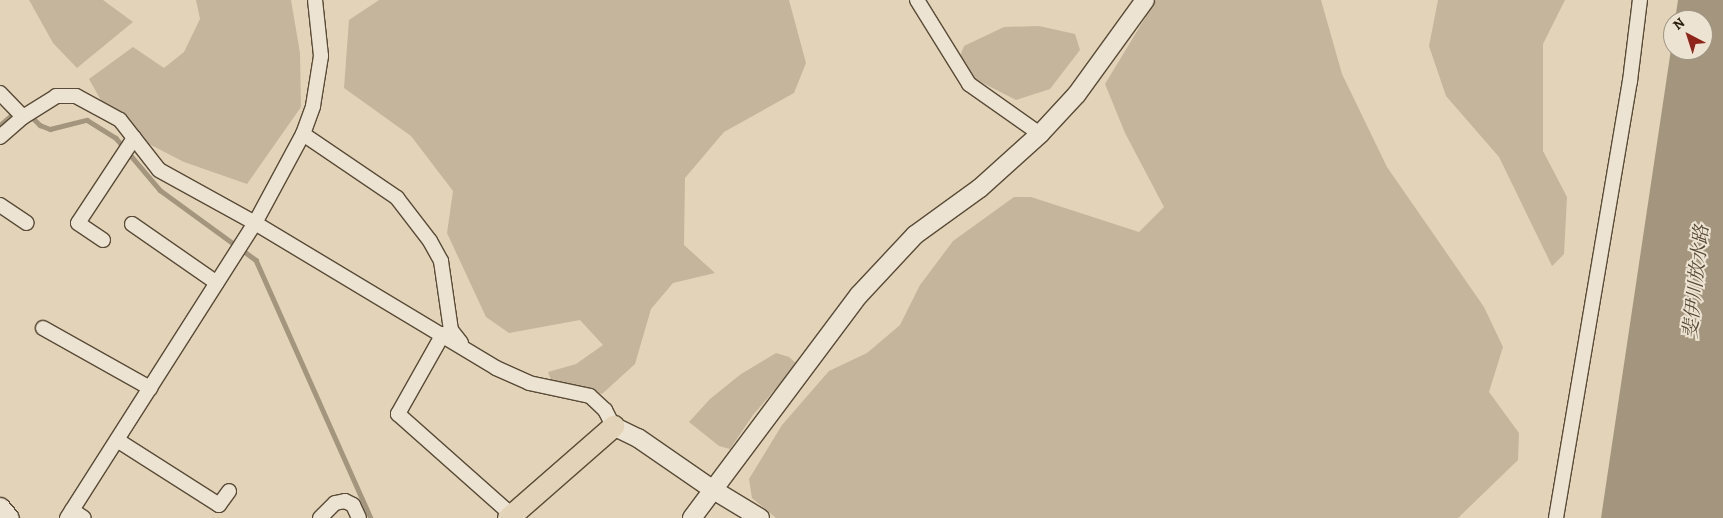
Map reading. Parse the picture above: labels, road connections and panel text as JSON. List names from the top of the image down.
{
  "water": ["斐伊川放水路"],
  "north": "top left"
}
